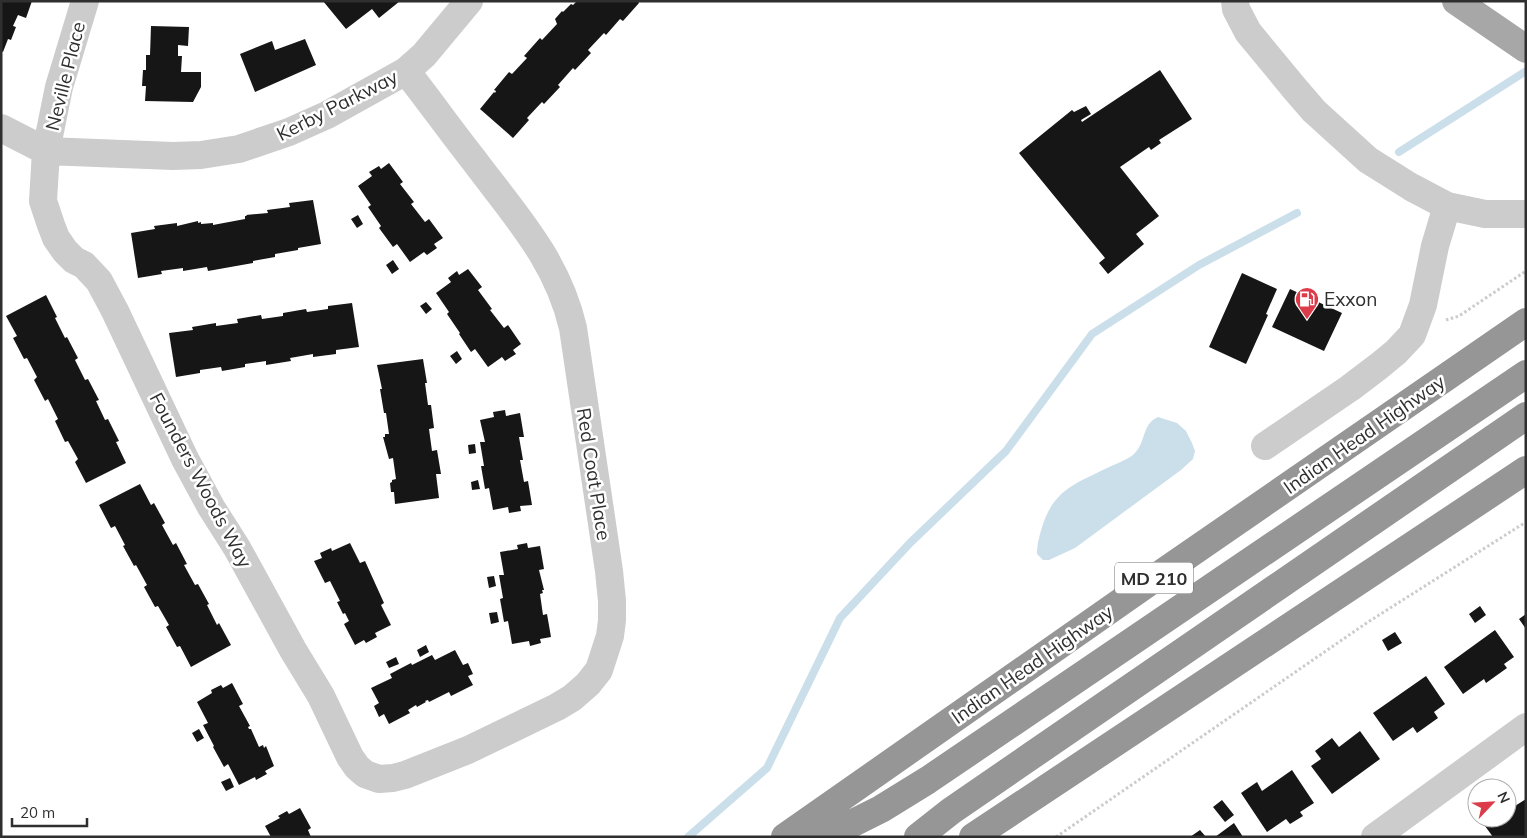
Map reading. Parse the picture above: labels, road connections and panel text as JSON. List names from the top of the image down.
{
  "streets": {
    "highway": ["Indian Head Highway", "MD 210"],
    "street": [
      "Neville Place",
      "Kerby Parkway",
      "Red Coat Place",
      "Founders Woods Way"
    ]
  },
  "crossings": [
    ["Neville Place", "Kerby Parkway"],
    ["Neville Place", "Founders Woods Way"],
    ["Kerby Parkway", "Red Coat Place"],
    ["Kerby Parkway", "Founders Woods Way"],
    ["Red Coat Place", "Founders Woods Way"]
  ],
  "places": {
    "fuel station": ["Exxon"]
  },
  "scale_bar": "20 m",
  "north": "top right"
}
